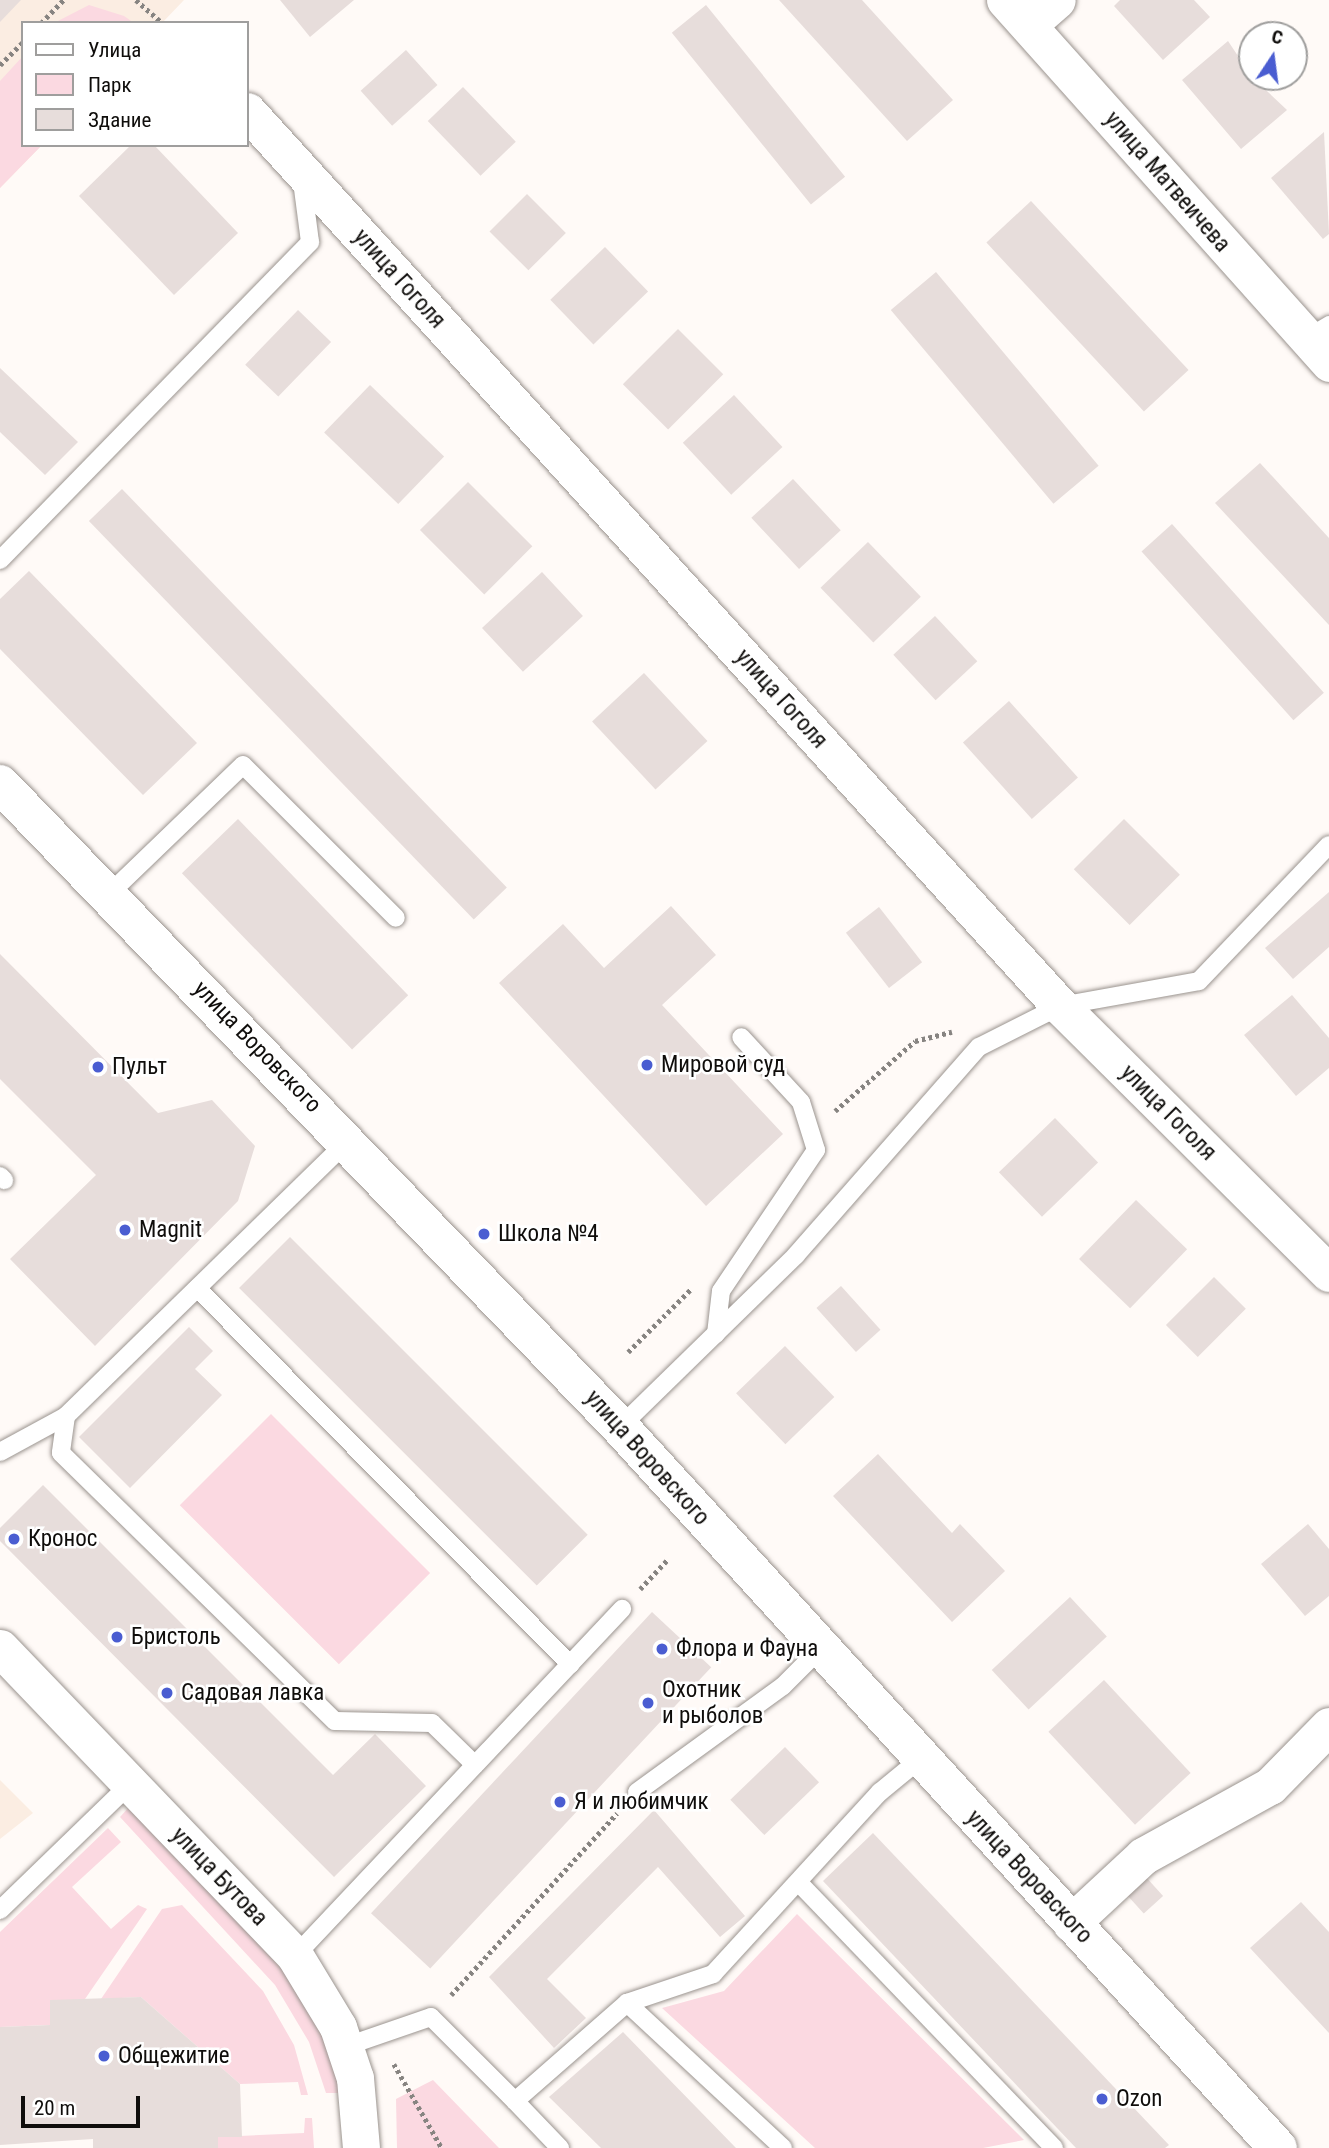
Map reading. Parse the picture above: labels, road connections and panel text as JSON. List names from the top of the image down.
{
  "streets": {
    "street": [
      "улица Матвеичева",
      "улица Гоголя",
      "улица Воровского",
      "улица Бутова"
    ]
  },
  "places": [
    "Мировой суд",
    "Пульт",
    "Magnit",
    "Школа №4",
    "Кронос",
    "Бристоль",
    "Флора и Фауна",
    "Садовая лавка",
    "Охотник и рыболов",
    "Я и любимчик",
    "Общежитие",
    "Ozon"
  ],
  "legend": ["Улица", "Парк", "Здание"],
  "scale_bar": "20 m",
  "north": "top"
}
